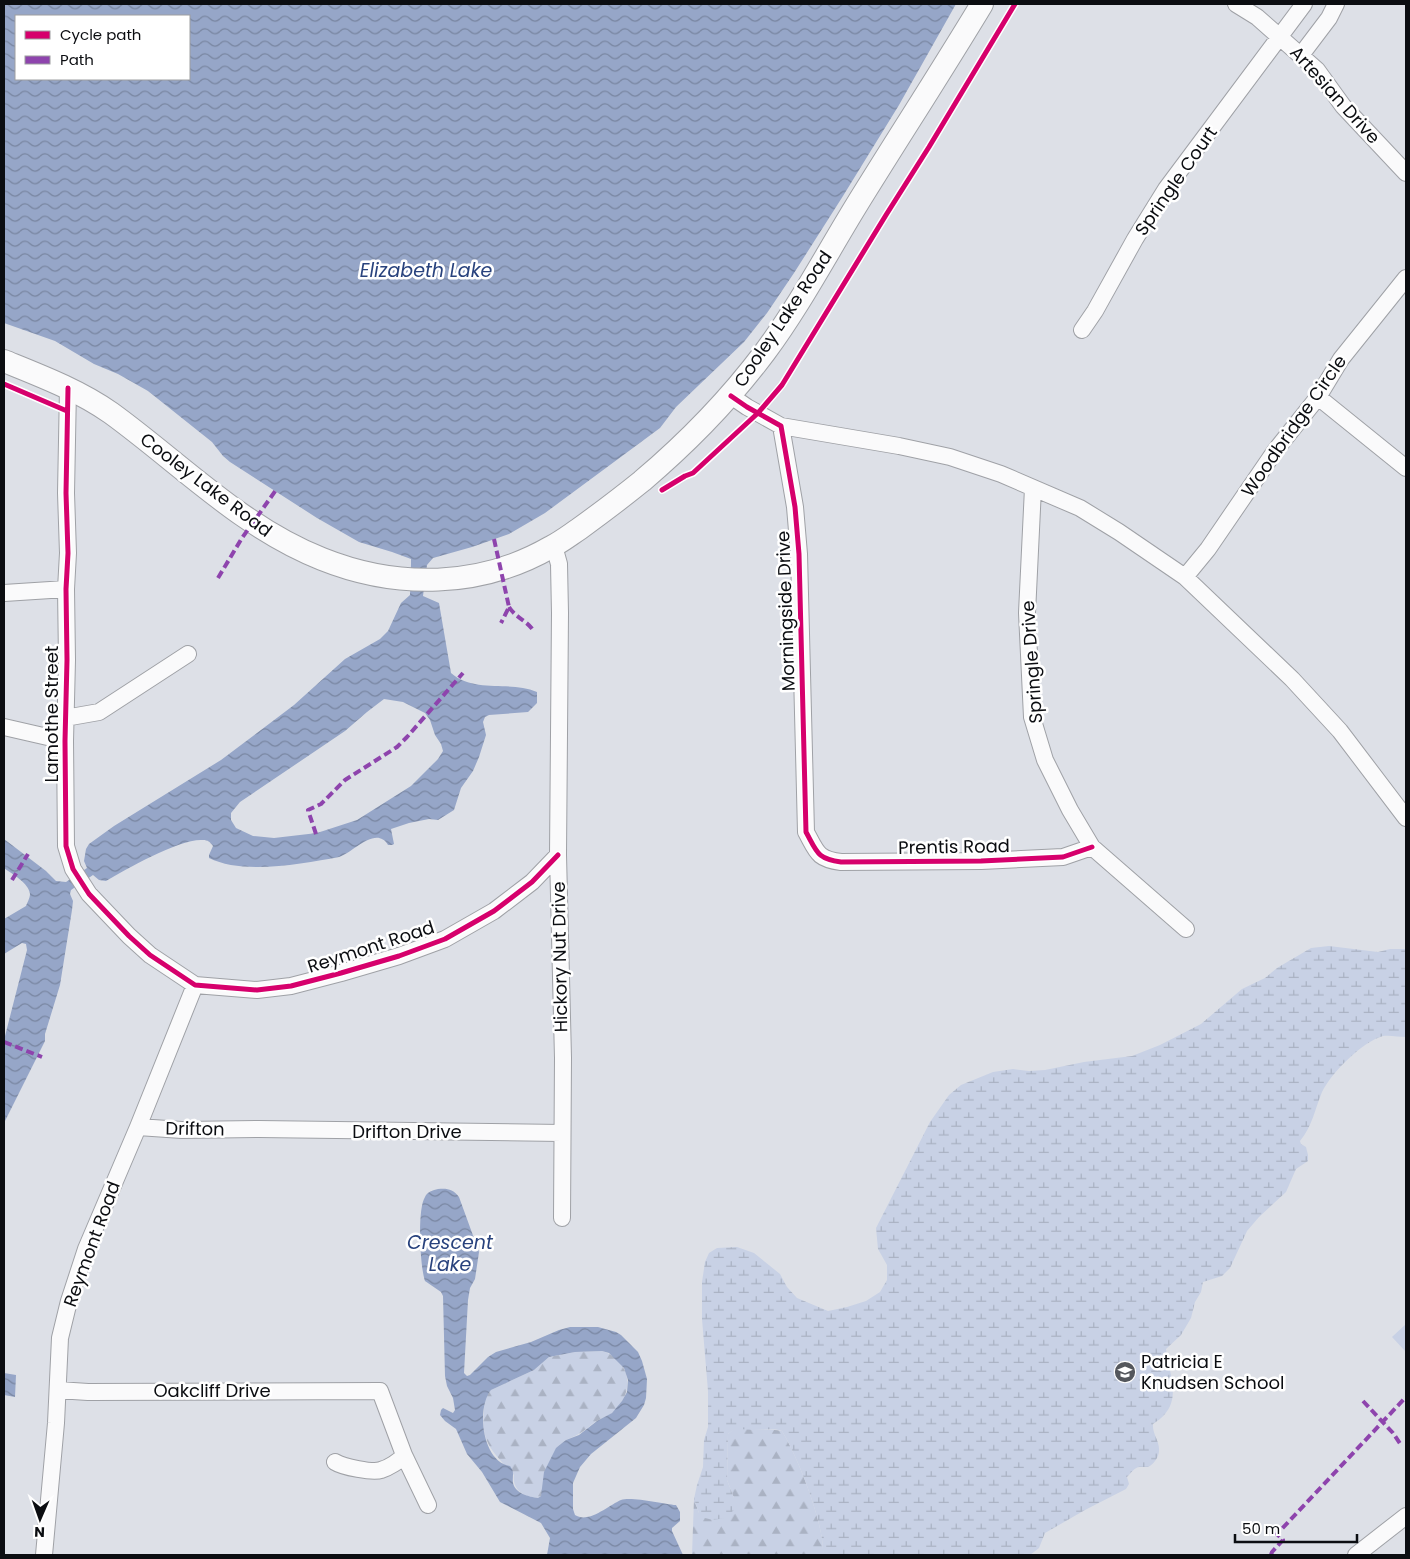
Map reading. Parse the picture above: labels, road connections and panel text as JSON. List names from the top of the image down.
{
  "streets": {
    "main road": ["Cooley Lake Road"],
    "street": [
      "Artesian Drive",
      "Springle Court",
      "Woodbridge Circle",
      "Morningside Drive",
      "Springle Drive",
      "Lamothe Street",
      "Prentis Road",
      "Reymont Road",
      "Hickory Nut Drive",
      "Drifton",
      "Drifton Drive",
      "Oakcliff Drive"
    ]
  },
  "crossings": [
    ["Artesian Drive", "Springle Court"],
    ["Cooley Lake Road", "Lamothe Street"],
    ["Cooley Lake Road", "Hickory Nut Drive"],
    ["Morningside Drive", "Prentis Road"],
    ["Springle Drive", "Prentis Road"],
    ["Lamothe Street", "Reymont Road"],
    ["Reymont Road", "Hickory Nut Drive"],
    ["Reymont Road", "Drifton"],
    ["Reymont Road", "Oakcliff Drive"],
    ["Hickory Nut Drive", "Drifton Drive"],
    ["Drifton", "Drifton Drive"]
  ],
  "water": ["Elizabeth Lake", "Crescent Lake"],
  "places": {
    "school or university": ["Patricia E Knudsen School"]
  },
  "legend": ["Cycle path", "Path"],
  "scale_bar": "50 m",
  "north": "bottom"
}
